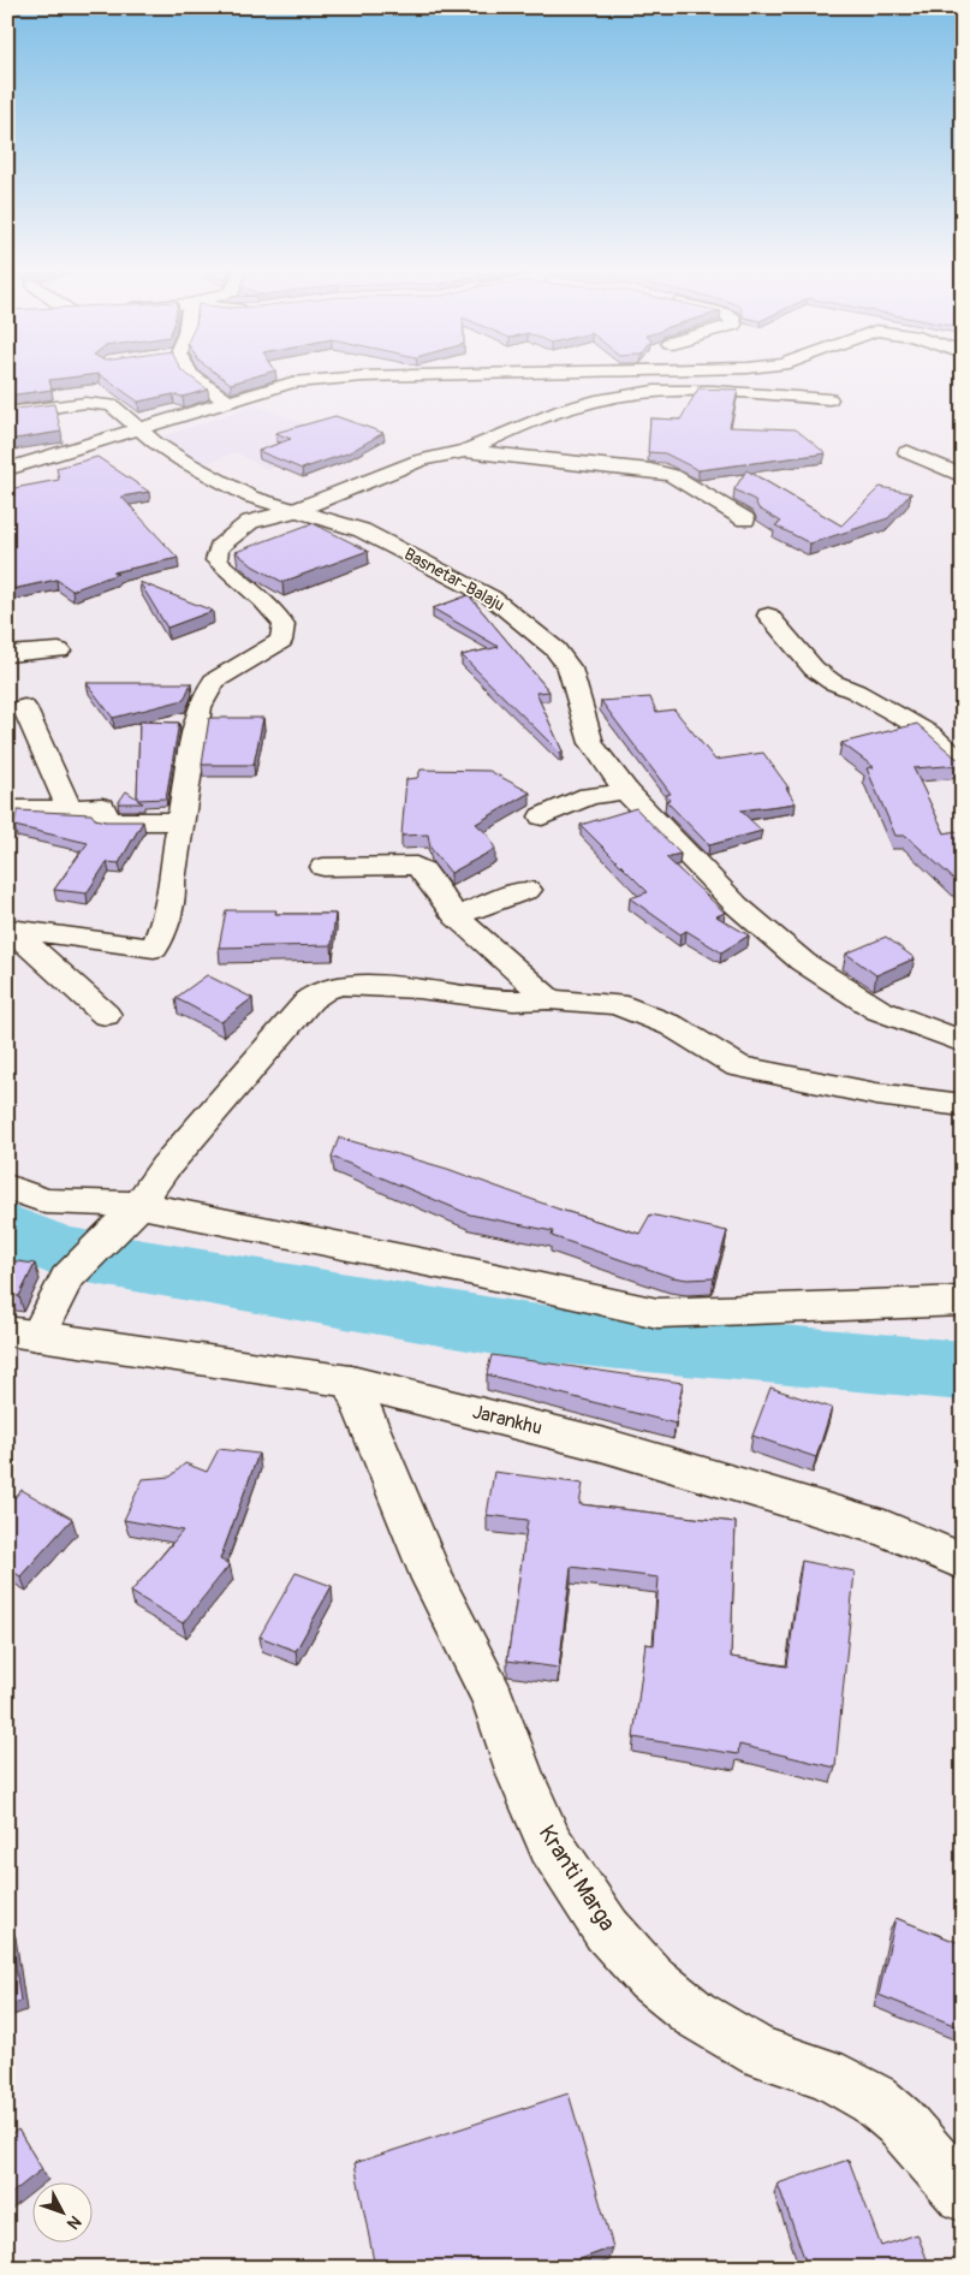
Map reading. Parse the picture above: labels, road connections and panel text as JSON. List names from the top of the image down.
{
  "streets": {
    "street": ["Basnetar-Balaju", "Jarankhu", "Kranti Marga"]
  },
  "crossings": [
    ["Jarankhu", "Kranti Marga"]
  ],
  "north": "bottom right"
}
